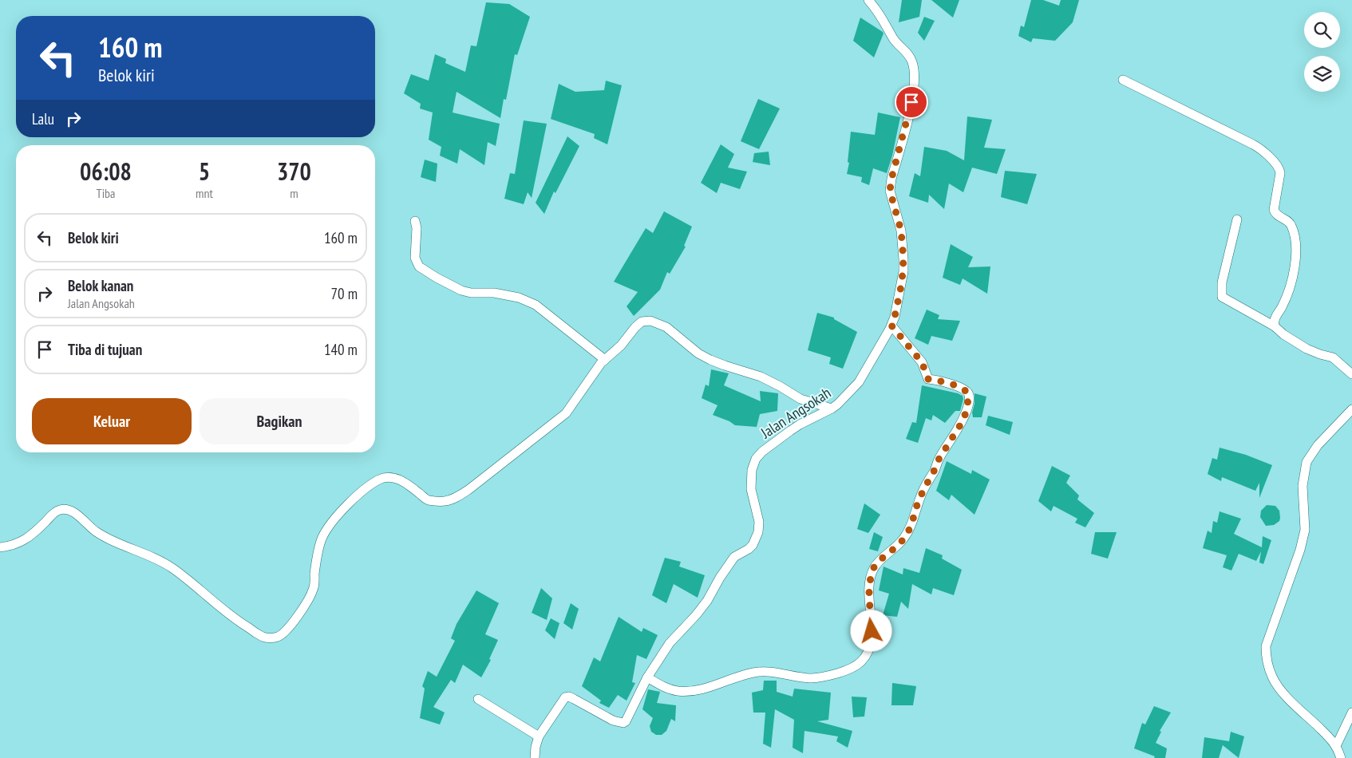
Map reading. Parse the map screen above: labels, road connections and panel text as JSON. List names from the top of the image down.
{
  "streets": {
    "street": ["Jalan Angsokah"]
  },
  "page": {
    "turn": ["160 m", "Belok kiri"],
    "then": "Lalu",
    "eta": [
      "06:08",
      "Tiba",
      "5",
      "mnt",
      "370",
      "m"
    ],
    "list": [
      {
        "name": "Belok kiri",
        "value": "160 m"
      },
      {
        "name": "Belok kanan",
        "note": "Jalan Angsokah",
        "value": "70 m"
      },
      {
        "name": "Tiba di tujuan",
        "value": "140 m"
      }
    ],
    "buttons": ["Keluar", "Bagikan"]
  }
}
